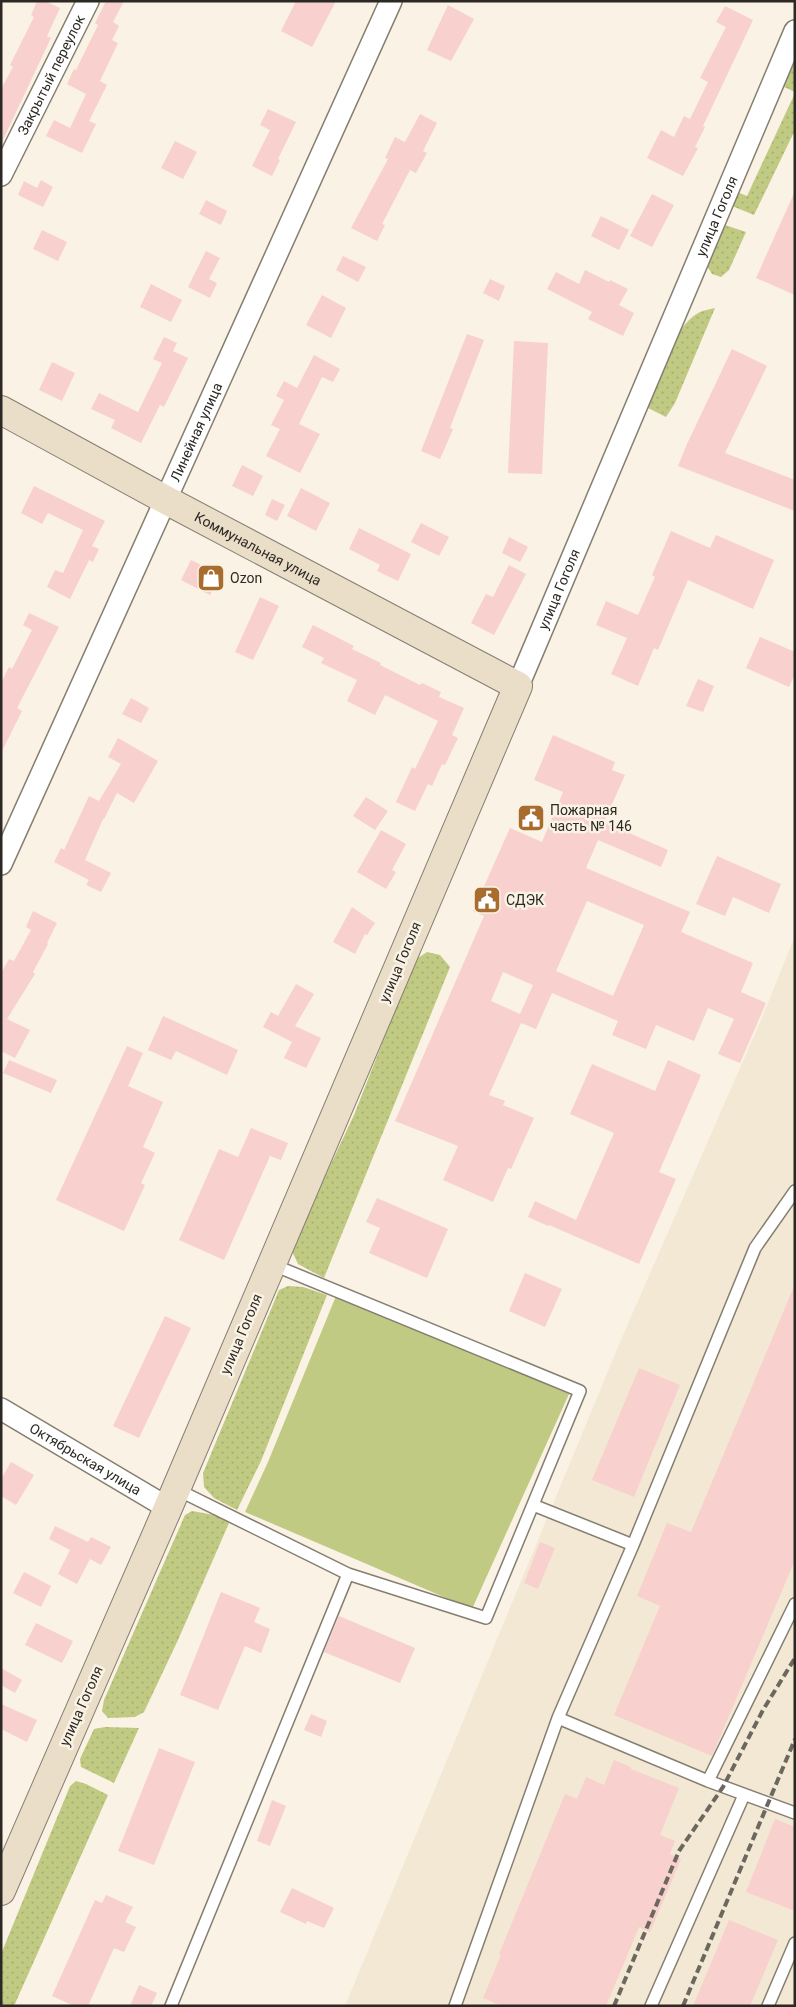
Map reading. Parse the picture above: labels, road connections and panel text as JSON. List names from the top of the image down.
{
  "streets": {
    "street": [
      "Закрытый переулок",
      "улица Гоголя",
      "Линейная улица",
      "Коммунальная улица",
      "Октябрьская улица"
    ]
  },
  "crossings": [
    ["улица Гоголя", "Коммунальная улица"],
    ["улица Гоголя", "Октябрьская улица"],
    ["Линейная улица", "Коммунальная улица"]
  ],
  "places": {
    "shop": ["Ozon"],
    "public building": ["Пожарная часть № 146", "СДЭК"]
  }
}
